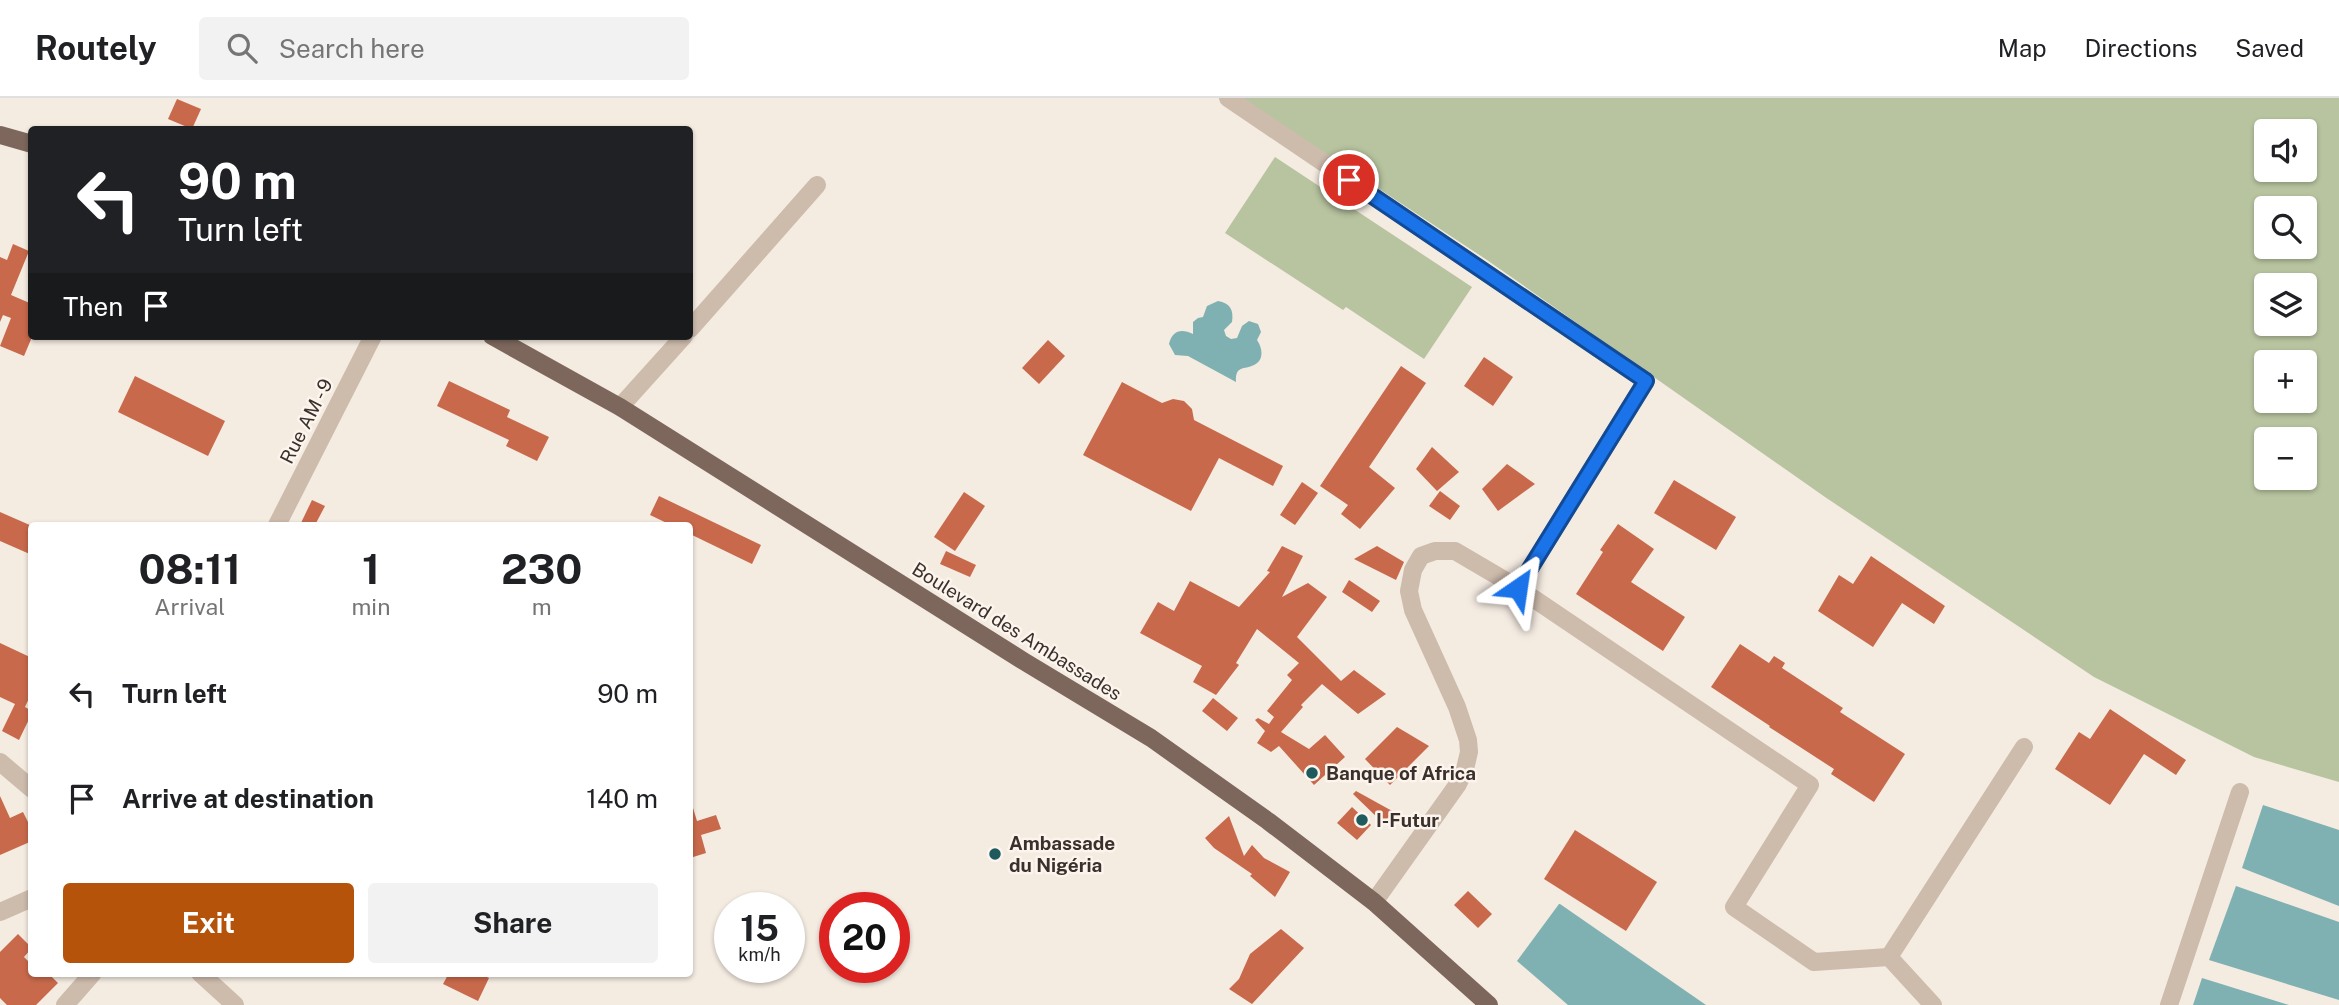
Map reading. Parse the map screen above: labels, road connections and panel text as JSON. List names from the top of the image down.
{
  "streets": {
    "main road": ["Boulevard des Ambassades"],
    "street": ["Rue AM - 9"]
  },
  "places": ["Banque of Africa", "I-Futur", "Ambassade du Nigéria"],
  "page": {
    "header": "Routely",
    "search": "Search here",
    "nav": ["Map", "Directions", "Saved"],
    "map_buttons": ["+", "−"],
    "turn": ["90 m", "Turn left"],
    "then": "Then",
    "eta": [
      "08:11",
      "Arrival",
      "1",
      "min",
      "230",
      "m"
    ],
    "list": [
      {
        "name": "Turn left",
        "value": "90 m"
      },
      {
        "name": "Arrive at destination",
        "value": "140 m"
      }
    ],
    "buttons": ["Exit", "Share"],
    "speed": "15 km/h",
    "limit": "20"
  }
}
